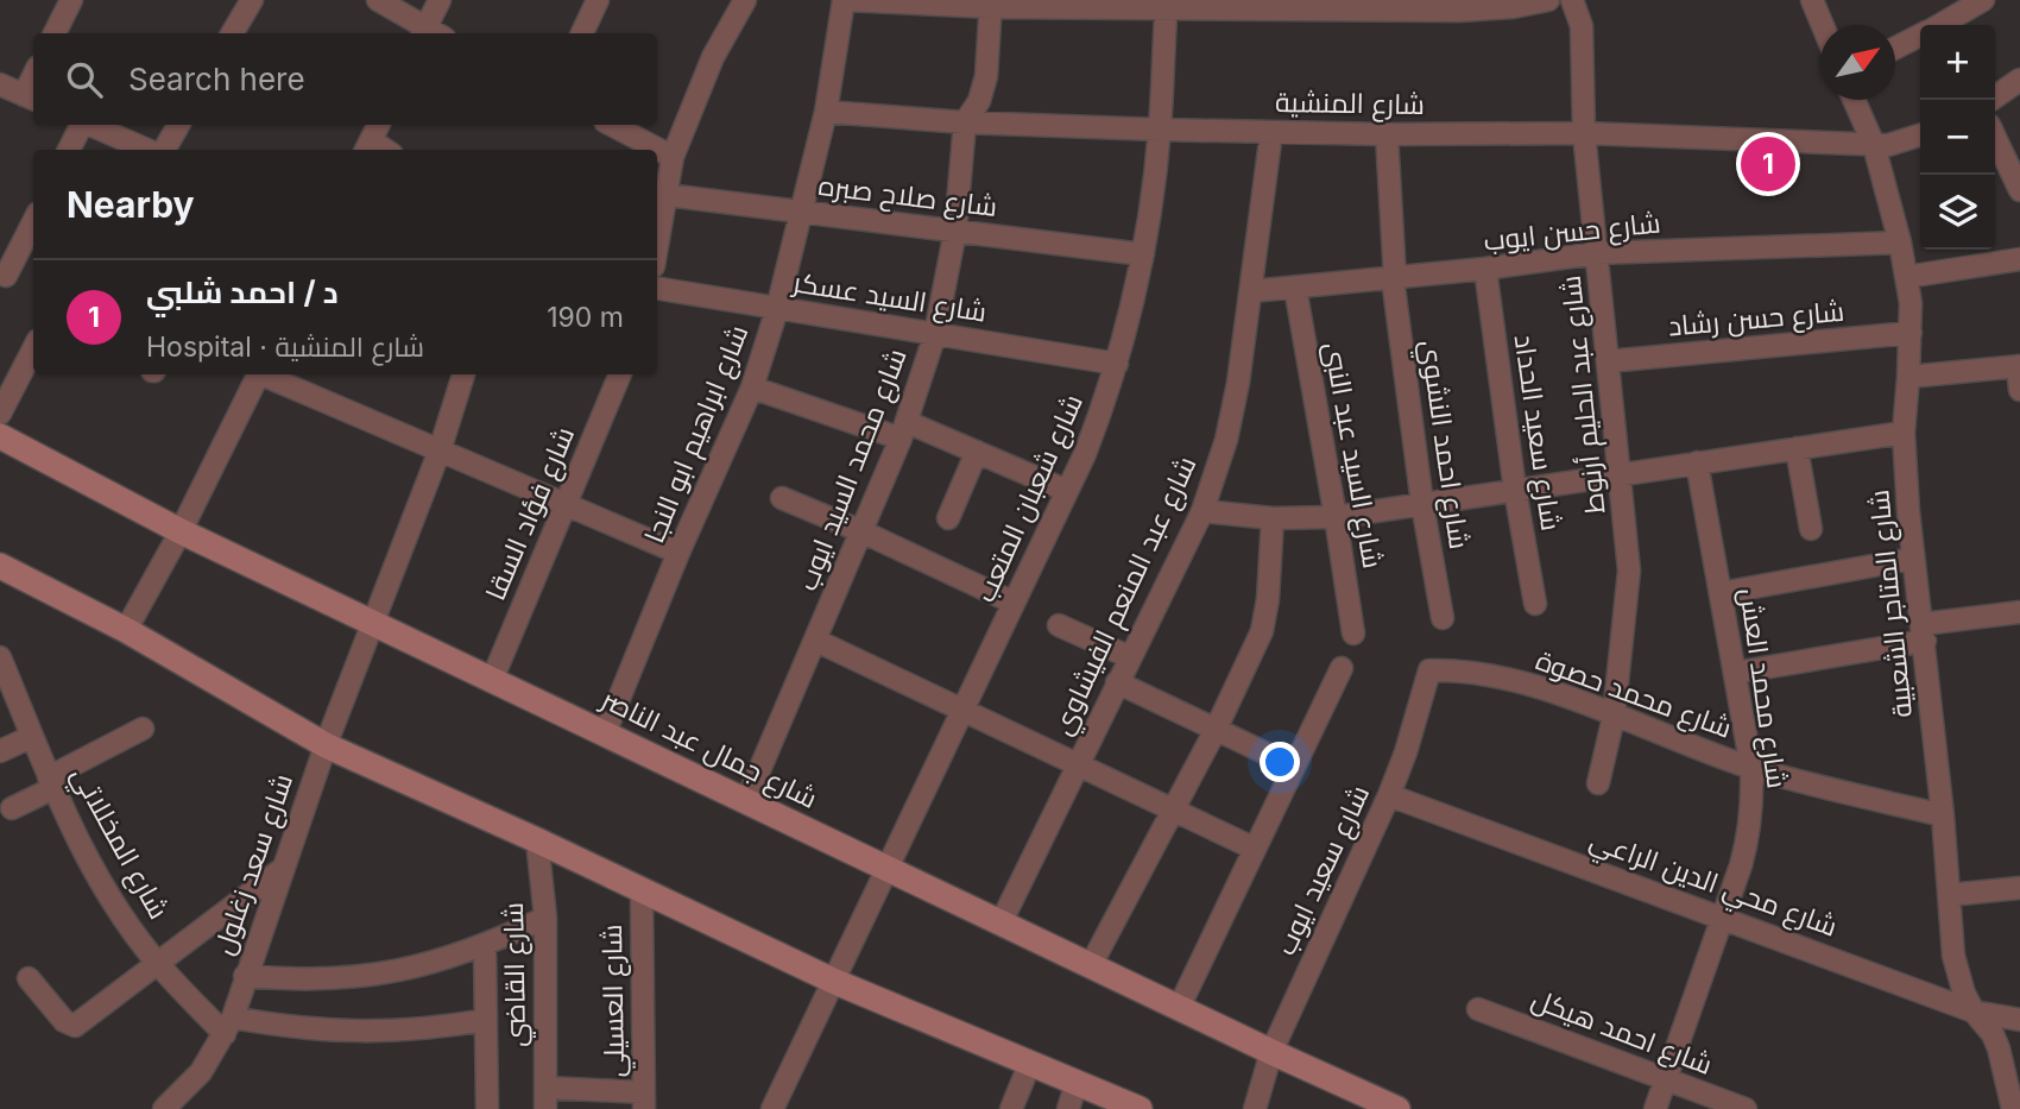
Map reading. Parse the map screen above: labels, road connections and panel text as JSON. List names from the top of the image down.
{
  "streets": {
    "street": [
      "شارع المنشية",
      "شارع صلاح صبره",
      "شارع حسن ايوب",
      "شارع السيد عسكر",
      "شارع حسن رشاد",
      "شارع عبد الحليم أرنوط",
      "شارع سعيد الحداد",
      "شارع ابراهيم ابو النجا",
      "شارع احمد النشوي",
      "شارع السيد عبد النبى",
      "شارع محمد السيد ايوب",
      "شارع شعبان المتعب",
      "شارع فؤاد السقا",
      "شارع عبد المنعم الفيشاوي",
      "شارع المتاجر الشعبية",
      "شارع محمد العش",
      "شارع محمد حصوة",
      "شارع جمال عبد الناصر",
      "شارع المخللاتي",
      "شارع سعد زغلول",
      "شارع سعيد ايوب",
      "شارع محي الدين الراعي",
      "شارع القاضي",
      "شارع العسيلي",
      "شارع احمد هيكل"
    ]
  },
  "crossings": [
    ["شارع المنشية", "شارع عبد الحليم أرنوط"],
    ["شارع المنشية", "شارع ابراهيم ابو النجا"],
    ["شارع المنشية", "شارع احمد النشوي"],
    ["شارع المنشية", "شارع محمد السيد ايوب"],
    ["شارع المنشية", "شارع شعبان المتعب"],
    ["شارع المنشية", "شارع عبد المنعم الفيشاوي"],
    ["شارع المنشية", "شارع المتاجر الشعبية"],
    ["شارع صلاح صبره", "شارع ابراهيم ابو النجا"],
    ["شارع صلاح صبره", "شارع محمد السيد ايوب"],
    ["شارع صلاح صبره", "شارع شعبان المتعب"],
    ["شارع حسن ايوب", "شارع عبد الحليم أرنوط"],
    ["شارع حسن ايوب", "شارع سعيد الحداد"],
    ["شارع حسن ايوب", "شارع احمد النشوي"],
    ["شارع حسن ايوب", "شارع السيد عبد النبى"],
    ["شارع حسن ايوب", "شارع عبد المنعم الفيشاوي"],
    ["شارع حسن ايوب", "شارع المتاجر الشعبية"],
    ["شارع السيد عسكر", "شارع ابراهيم ابو النجا"],
    ["شارع السيد عسكر", "شارع محمد السيد ايوب"],
    ["شارع السيد عسكر", "شارع شعبان المتعب"],
    ["شارع حسن رشاد", "شارع عبد الحليم أرنوط"],
    ["شارع حسن رشاد", "شارع المتاجر الشعبية"],
    ["شارع عبد الحليم أرنوط", "شارع محمد حصوة"],
    ["شارع ابراهيم ابو النجا", "شارع جمال عبد الناصر"],
    ["شارع محمد السيد ايوب", "شارع جمال عبد الناصر"],
    ["شارع شعبان المتعب", "شارع جمال عبد الناصر"],
    ["شارع فؤاد السقا", "شارع جمال عبد الناصر"],
    ["شارع عبد المنعم الفيشاوي", "شارع جمال عبد الناصر"],
    ["شارع المتاجر الشعبية", "شارع محمد حصوة"],
    ["شارع المتاجر الشعبية", "شارع محي الدين الراعي"],
    ["شارع محمد العش", "شارع محمد حصوة"],
    ["شارع محمد العش", "شارع محي الدين الراعي"],
    ["شارع محمد العش", "شارع احمد هيكل"],
    ["شارع محمد حصوة", "شارع سعيد ايوب"],
    ["شارع جمال عبد الناصر", "شارع سعد زغلول"],
    ["شارع جمال عبد الناصر", "شارع سعيد ايوب"],
    ["شارع المخللاتي", "شارع سعد زغلول"],
    ["شارع سعيد ايوب", "شارع محي الدين الراعي"]
  ],
  "north": "top right",
  "page": {
    "map_buttons": ["+", "−"],
    "search": "Search here",
    "pins": "1",
    "heading": "Nearby",
    "list": [
      {
        "mark": "1",
        "name": "د / احمد شلبي",
        "note": "Hospital · شارع المنشية",
        "value": "190 m"
      }
    ]
  }
}
